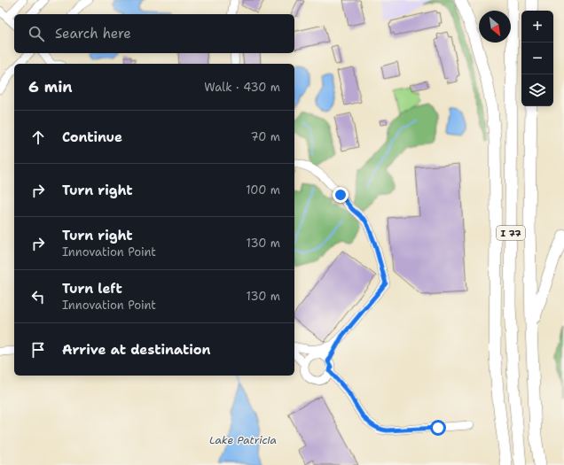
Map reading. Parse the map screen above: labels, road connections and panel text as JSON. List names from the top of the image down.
{
  "streets": {
    "highway": ["I 77"]
  },
  "water": ["Lake Patricia"],
  "north": "bottom right",
  "page": {
    "map_buttons": ["+", "−"],
    "search": "Search here",
    "heading": ["6 min", "Walk · 430 m"],
    "list": [
      ["Continue", "70 m"],
      ["Turn right", "100 m"],
      ["Turn right", "Innovation Point", "130 m"],
      ["Turn left", "Innovation Point", "130 m"],
      "Arrive at destination"
    ]
  }
}
